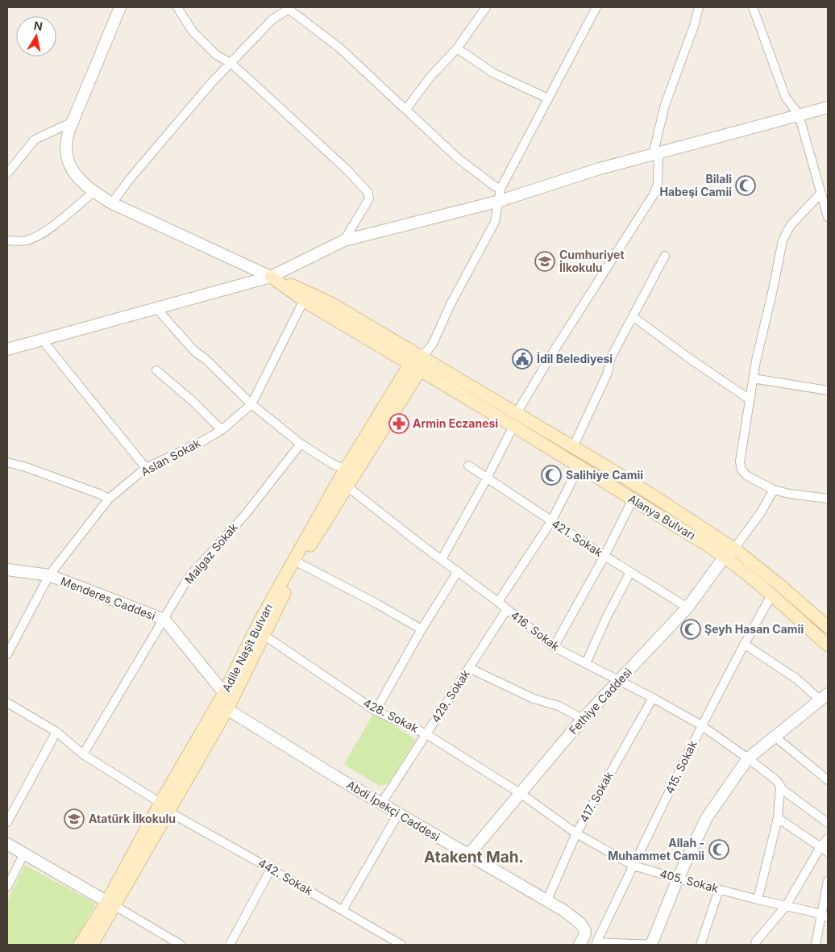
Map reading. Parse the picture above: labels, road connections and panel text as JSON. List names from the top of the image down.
{
  "streets": {
    "main road": ["Alanya Bulvarı", "Adile Naşit Bulvarı"],
    "street": [
      "Aslan Sokak",
      "421. Sokak",
      "Malgaz Sokak",
      "Menderes Caddesi",
      "416. Sokak",
      "429. Sokak",
      "Fethiye Caddesi",
      "428. Sokak",
      "415. Sokak",
      "417. Sokak",
      "Abdi İpekçi Caddesi",
      "442. Sokak",
      "405. Sokak"
    ]
  },
  "crossings": [
    ["Aslan Sokak", "Alanya Bulvarı"],
    ["Aslan Sokak", "Menderes Caddesi"],
    ["Aslan Sokak", "416. Sokak"],
    ["Alanya Bulvarı", "Adile Naşit Bulvarı"],
    ["Alanya Bulvarı", "Fethiye Caddesi"],
    ["Alanya Bulvarı", "415. Sokak"],
    ["421. Sokak", "Fethiye Caddesi"],
    ["Malgaz Sokak", "Menderes Caddesi"],
    ["Malgaz Sokak", "416. Sokak"],
    ["Malgaz Sokak", "442. Sokak"],
    ["Menderes Caddesi", "Adile Naşit Bulvarı"],
    ["416. Sokak", "Adile Naşit Bulvarı"],
    ["416. Sokak", "429. Sokak"],
    ["416. Sokak", "Fethiye Caddesi"],
    ["416. Sokak", "415. Sokak"],
    ["416. Sokak", "417. Sokak"],
    ["Adile Naşit Bulvarı", "428. Sokak"],
    ["Adile Naşit Bulvarı", "Abdi İpekçi Caddesi"],
    ["Adile Naşit Bulvarı", "442. Sokak"],
    ["429. Sokak", "428. Sokak"],
    ["429. Sokak", "Abdi İpekçi Caddesi"],
    ["Fethiye Caddesi", "428. Sokak"],
    ["Fethiye Caddesi", "Abdi İpekçi Caddesi"],
    ["Fethiye Caddesi", "405. Sokak"],
    ["428. Sokak", "405. Sokak"],
    ["415. Sokak", "405. Sokak"],
    ["417. Sokak", "Abdi İpekçi Caddesi"],
    ["417. Sokak", "405. Sokak"]
  ],
  "districts": ["Atakent Mah."],
  "places": {
    "mosque": [
      "Bilali Habeşi Camii",
      "Salihiye Camii",
      "Şeyh Hasan Camii",
      "Allah - Muhammet Camii"
    ],
    "school or university": ["Cumhuriyet İlkokulu", "Atatürk İlkokulu"],
    "public building": ["İdil Belediyesi"],
    "pharmacy": ["Armin Eczanesi"]
  },
  "north": "top"
}
